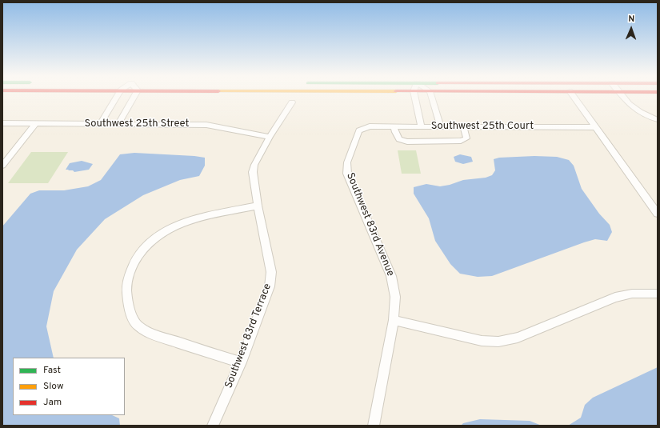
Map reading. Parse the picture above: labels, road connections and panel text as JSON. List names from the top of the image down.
{
  "streets": {
    "street": [
      "Southwest 25th Street",
      "Southwest 25th Court",
      "Southwest 83rd Avenue",
      "Southwest 83rd Terrace"
    ]
  },
  "crossings": [
    ["Southwest 25th Street", "Southwest 83rd Terrace"],
    ["Southwest 25th Court", "Southwest 83rd Avenue"]
  ],
  "legend": ["Fast", "Slow", "Jam"],
  "north": "top"
}
